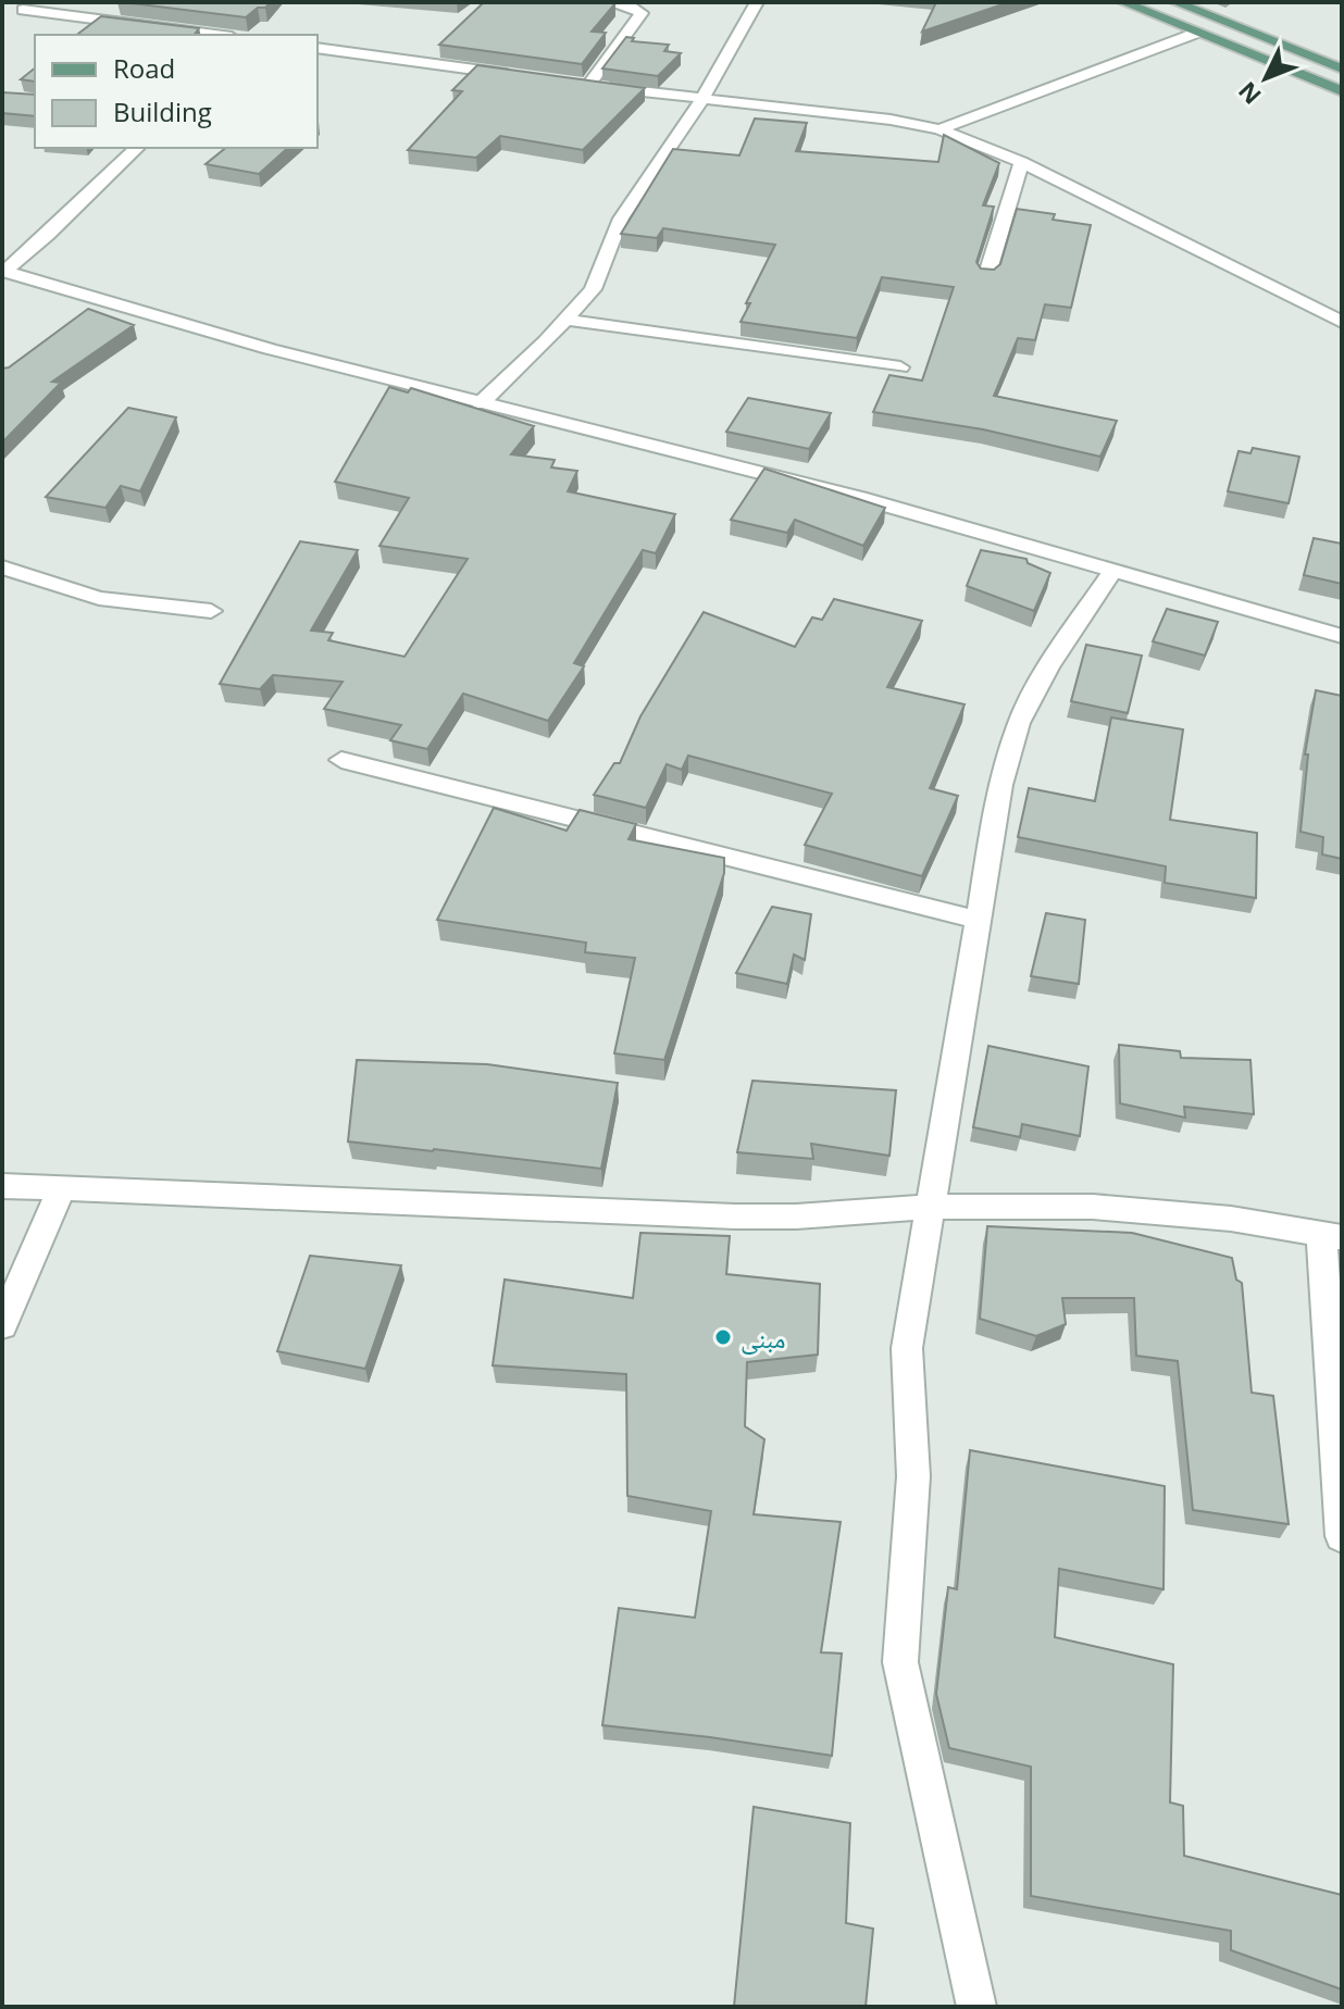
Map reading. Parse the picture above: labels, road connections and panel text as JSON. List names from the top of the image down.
{
  "places": ["مبنى"],
  "legend": ["Road", "Building"],
  "north": "bottom left"
}
